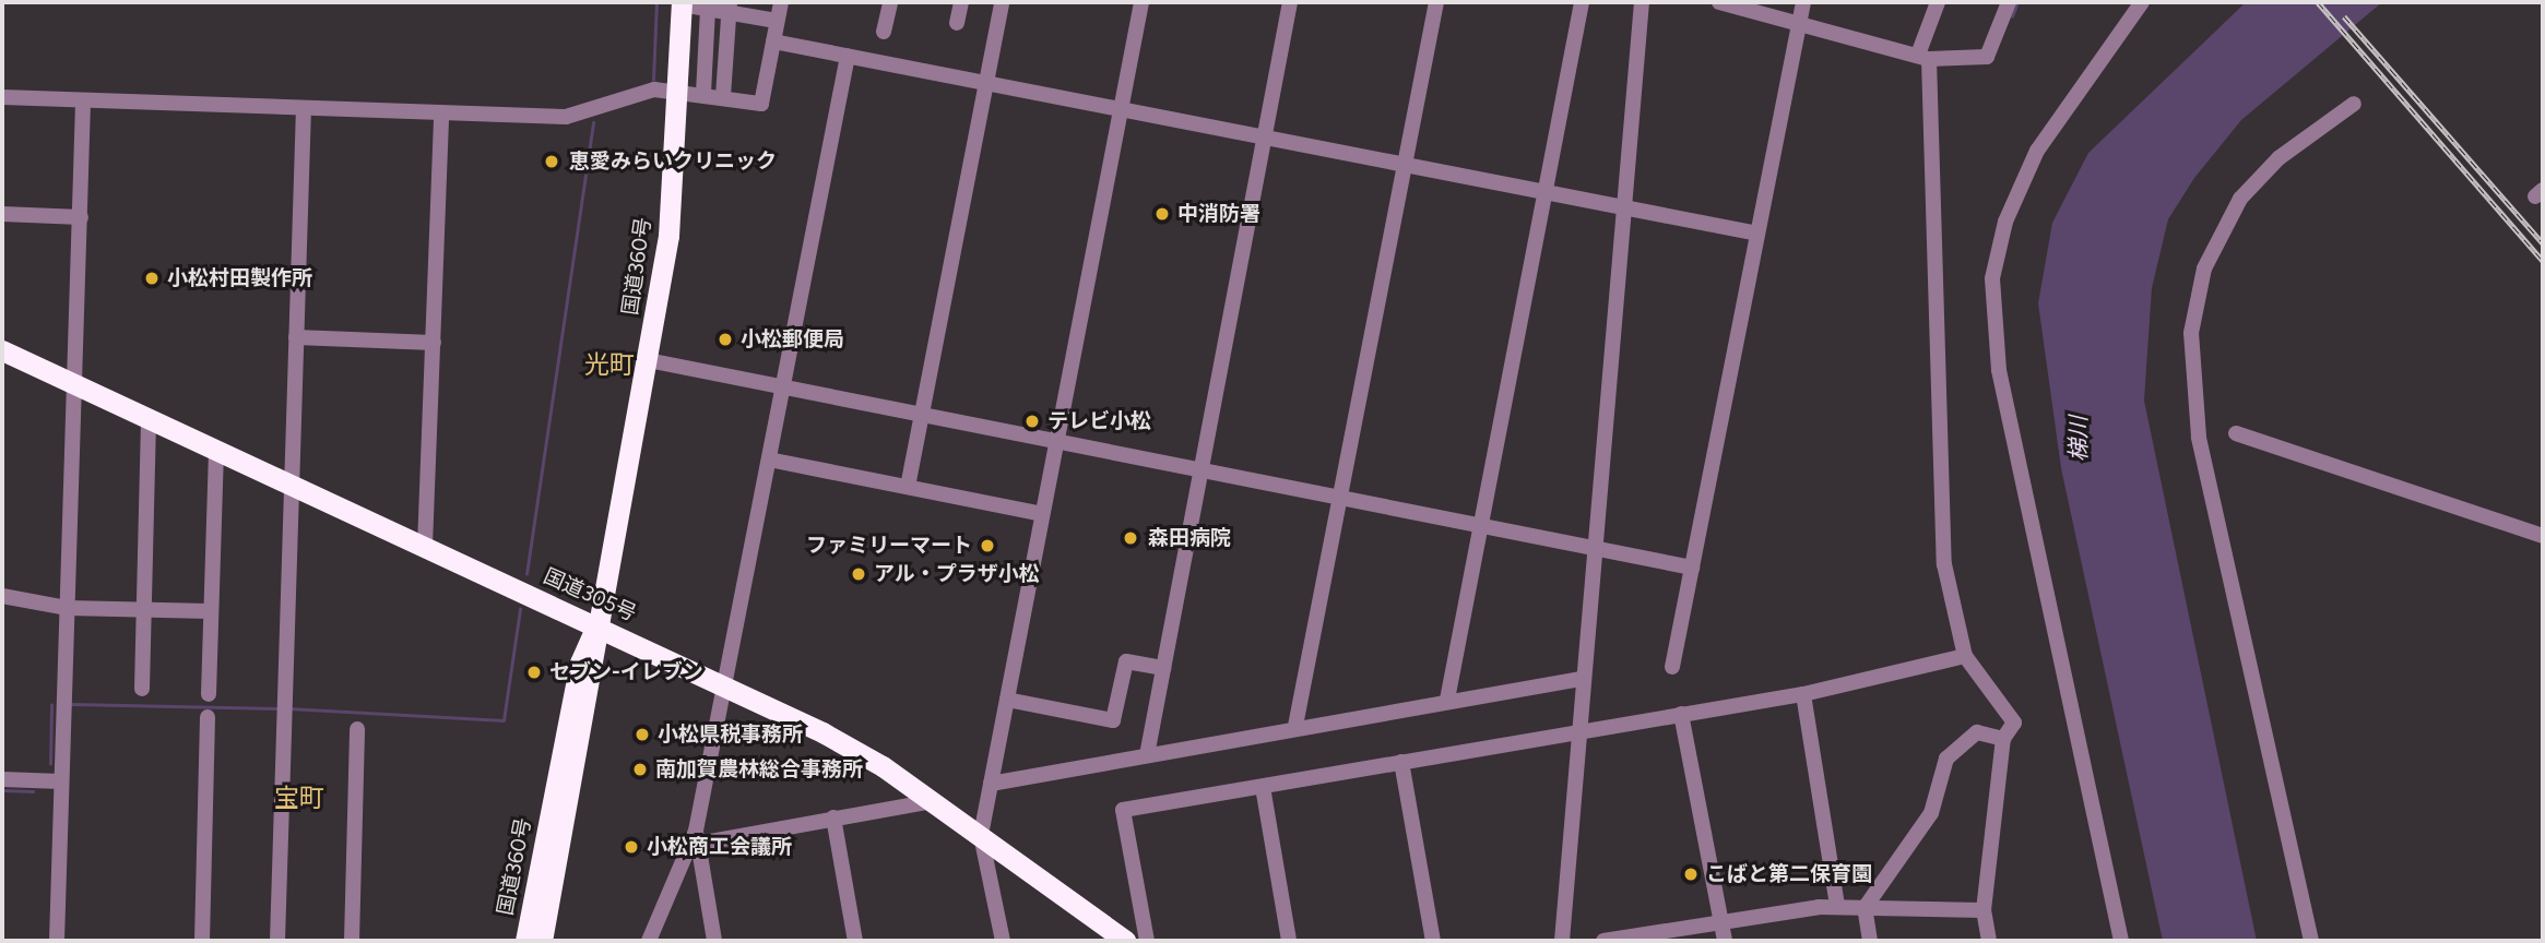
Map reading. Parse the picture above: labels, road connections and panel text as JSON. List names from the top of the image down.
{
  "streets": {
    "highway": ["国道360号", "国道305号"]
  },
  "crossings": [
    ["国道360号", "国道305号"]
  ],
  "districts": ["光町", "宝町"],
  "water": ["梯川"],
  "places": [
    "恵愛みらいクリニック",
    "中消防署",
    "小松村田製作所",
    "小松郵便局",
    "テレビ小松",
    "森田病院",
    "ファミリーマート",
    "アル・プラザ小松",
    "セブン-イレブン",
    "小松県税事務所",
    "南加賀農林総合事務所",
    "小松商工会議所",
    "こばと第二保育園"
  ]
}
